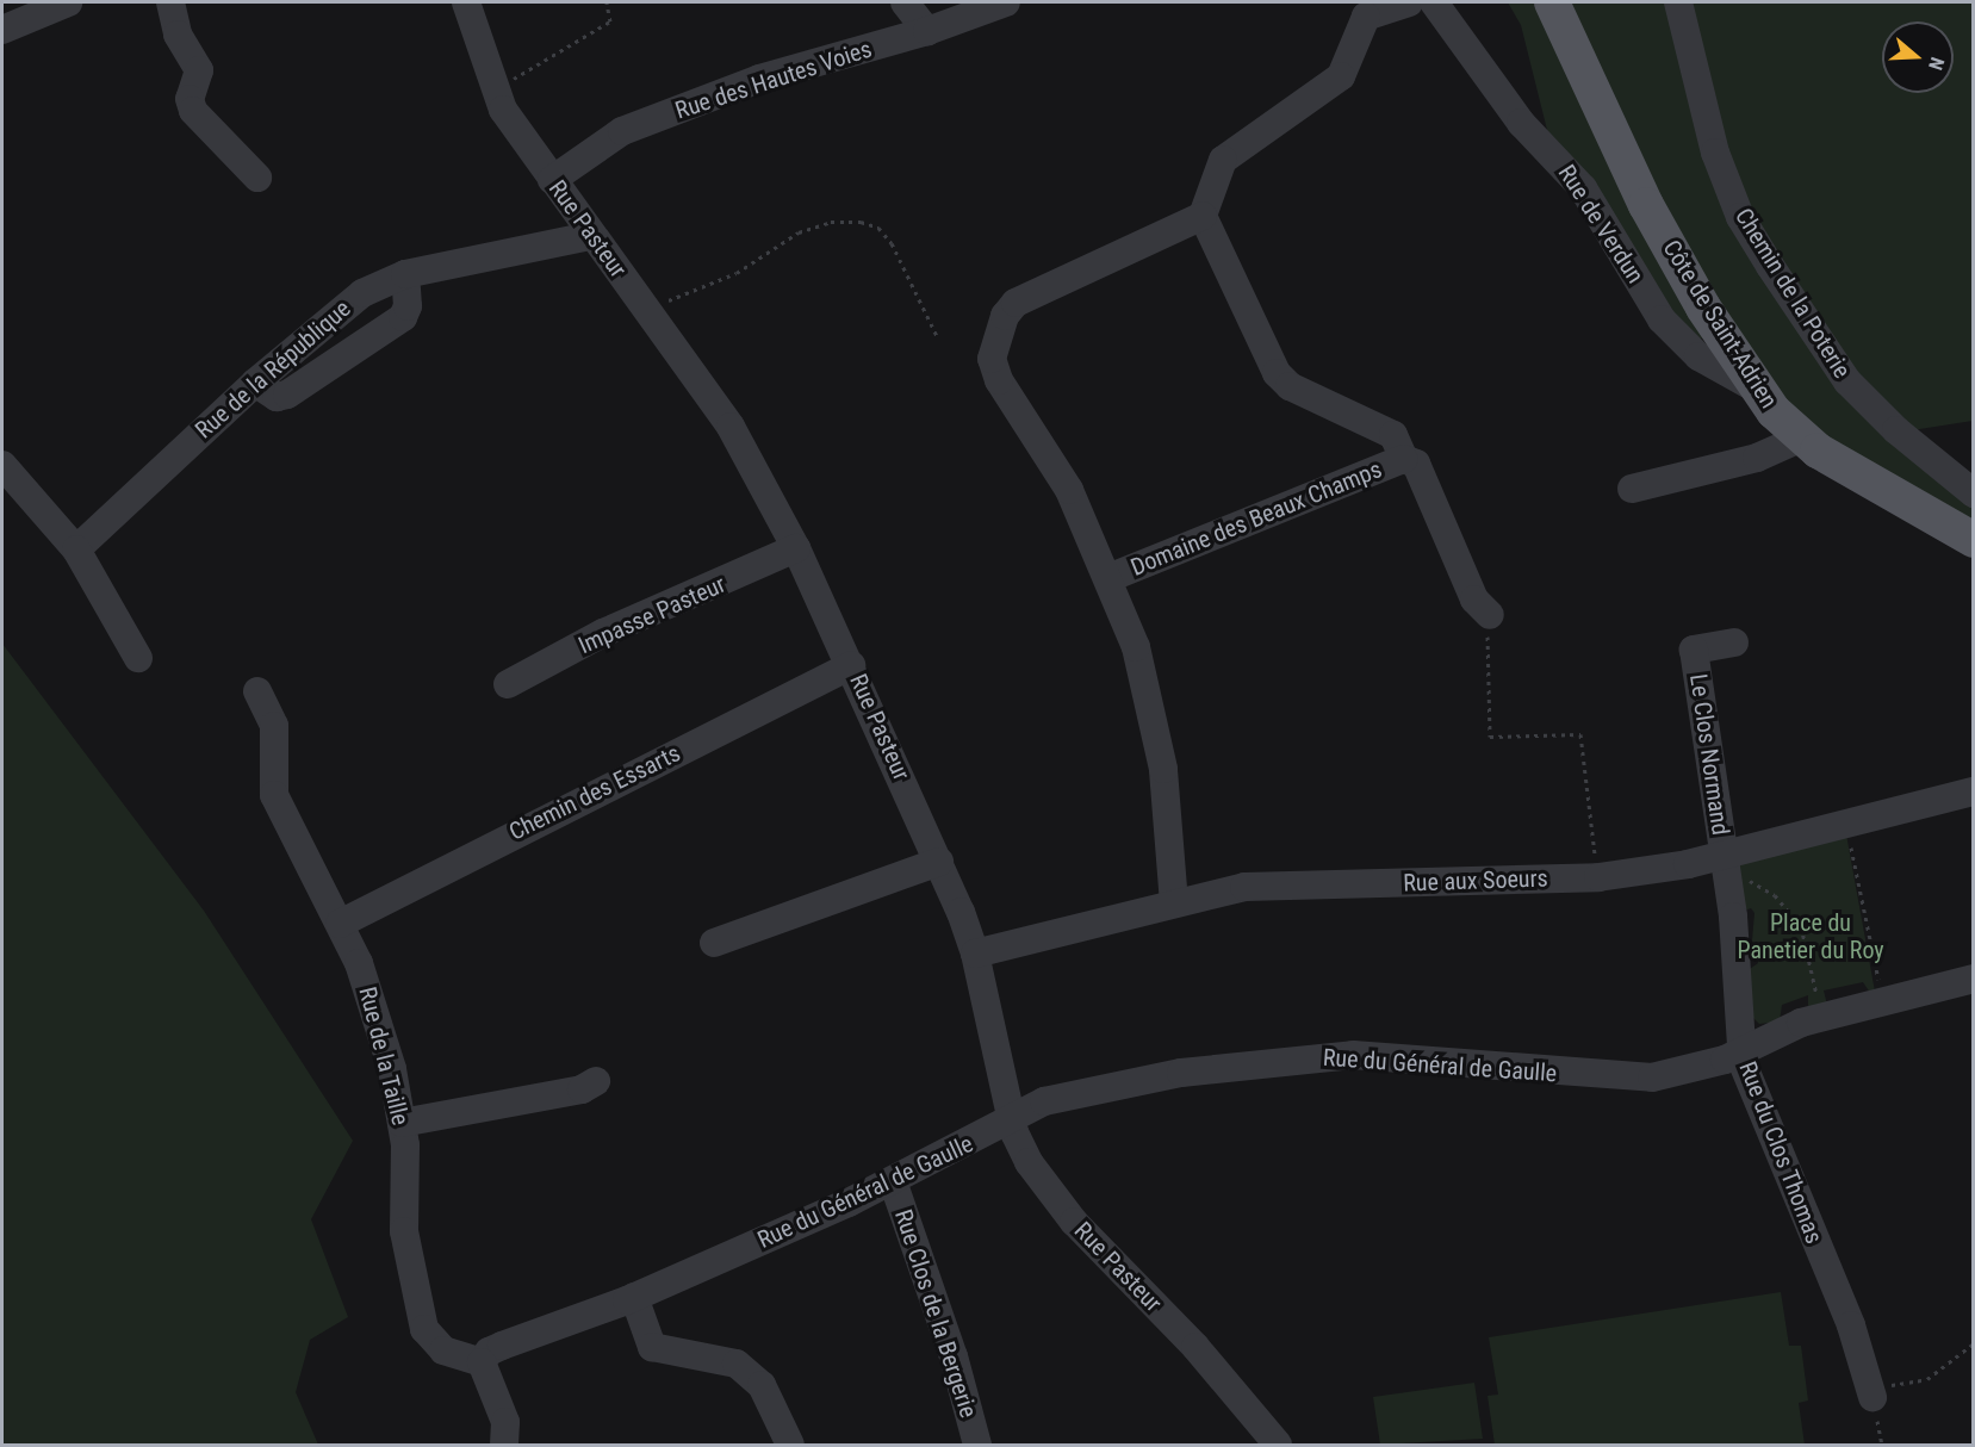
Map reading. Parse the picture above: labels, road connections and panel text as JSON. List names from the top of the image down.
{
  "streets": {
    "main road": ["Côte de Saint-Adrien"],
    "street": [
      "Rue des Hautes Voies",
      "Rue de Verdun",
      "Rue Pasteur",
      "Chemin de la Poterie",
      "Rue de la République",
      "Domaine des Beaux Champs",
      "Impasse Pasteur",
      "Le Clos Normand",
      "Chemin des Essarts",
      "Rue aux Soeurs",
      "Rue de la Taille",
      "Rue du Général de Gaulle",
      "Rue du Clos Thomas",
      "Rue Clos de la Bergerie"
    ]
  },
  "crossings": [
    ["Rue des Hautes Voies", "Rue Pasteur"],
    ["Rue de Verdun", "Côte de Saint-Adrien"],
    ["Rue Pasteur", "Rue de la République"],
    ["Rue Pasteur", "Impasse Pasteur"],
    ["Rue Pasteur", "Chemin des Essarts"],
    ["Rue Pasteur", "Rue aux Soeurs"],
    ["Rue Pasteur", "Rue du Général de Gaulle"],
    ["Domaine des Beaux Champs", "Rue aux Soeurs"],
    ["Le Clos Normand", "Rue aux Soeurs"],
    ["Le Clos Normand", "Rue du Clos Thomas"],
    ["Chemin des Essarts", "Rue de la Taille"],
    ["Rue aux Soeurs", "Rue du Clos Thomas"],
    ["Rue de la Taille", "Rue du Général de Gaulle"],
    ["Rue du Général de Gaulle", "Rue du Clos Thomas"],
    ["Rue du Général de Gaulle", "Rue Clos de la Bergerie"]
  ],
  "parks": ["Place du Panetier du Roy"],
  "north": "right"
}
